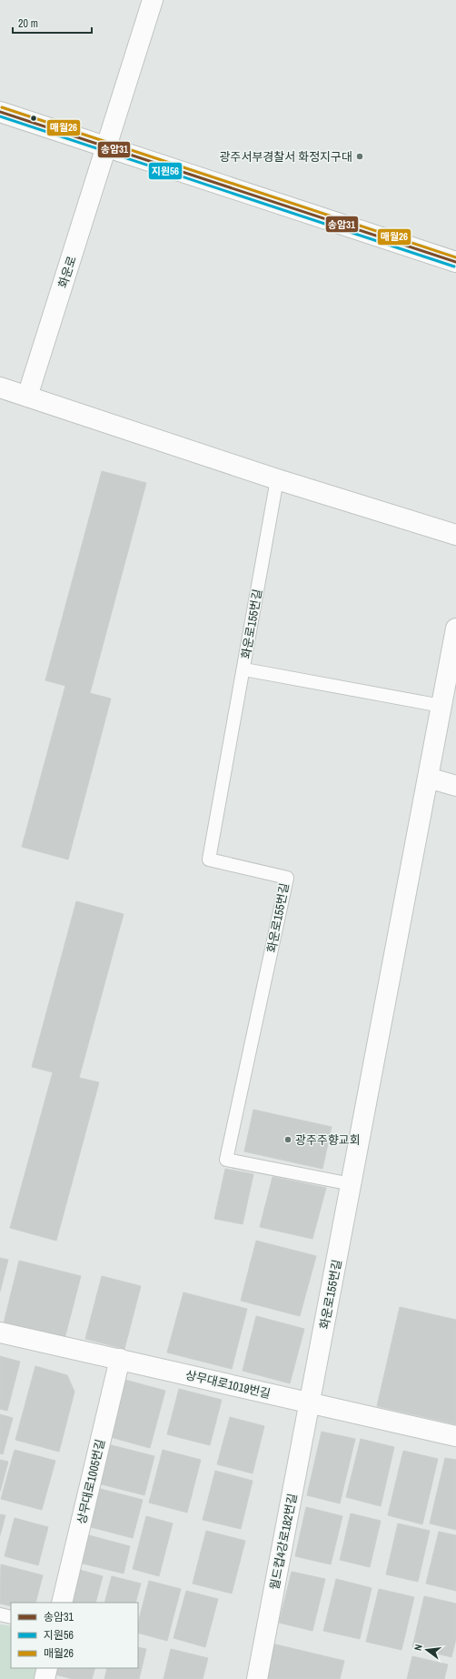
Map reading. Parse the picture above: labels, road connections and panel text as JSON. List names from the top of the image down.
{
  "streets": {
    "street": [
      "화운로",
      "화운로155번길",
      "상무대로1019번길",
      "상무대로1005번길",
      "월드컵4강로182번길"
    ]
  },
  "crossings": [
    ["화운로155번길", "상무대로1019번길"],
    ["화운로155번길", "월드컵4강로182번길"],
    ["상무대로1019번길", "상무대로1005번길"],
    ["상무대로1019번길", "월드컵4강로182번길"]
  ],
  "places": ["광주서부경찰서 화정지구대", "광주주향교회"],
  "lines": ["transit line 매월26", "transit line 송암31", "transit line 지원56"],
  "legend": ["송암31", "지원56", "매월26"],
  "scale_bar": "20 m",
  "north": "left"
}
